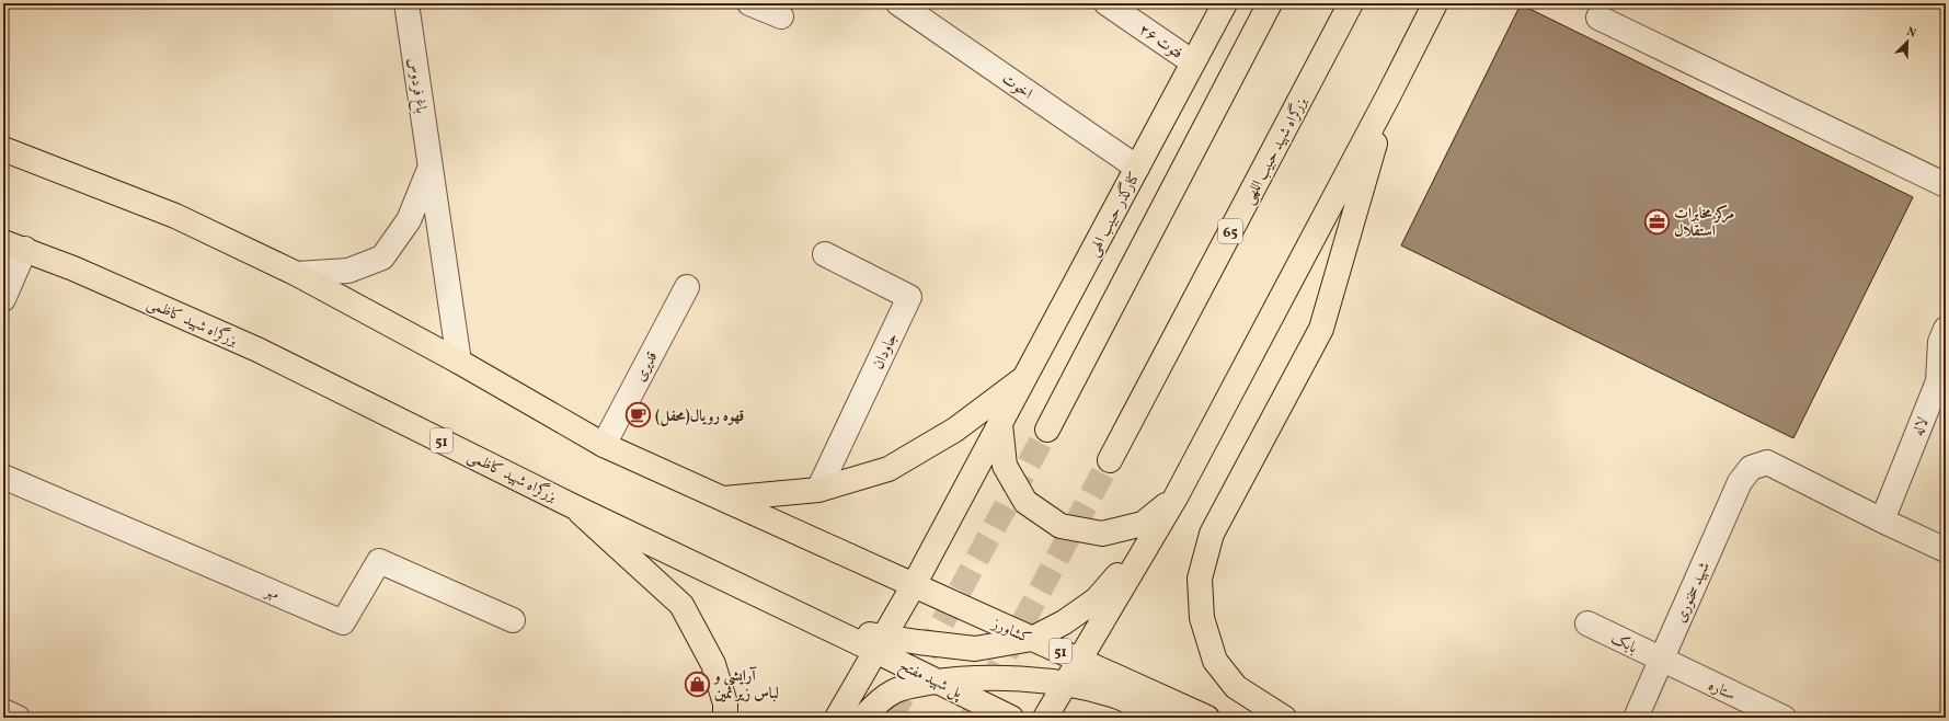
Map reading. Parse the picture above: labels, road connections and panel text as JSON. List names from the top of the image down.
{
  "streets": {
    "main road": [
      "بزرگراه شهید حبیب اللهی",
      "کنارگذر حبیب الهی",
      "65",
      "بزرگراه شهید کاظمی",
      "51",
      "کشاورز",
      "پل شهید مفتح"
    ],
    "street": [
      "فتوت ۲۶",
      "باغ فردوس",
      "اخوت",
      "جاودان",
      "قدیری",
      "لاله",
      "مهر",
      "شهید سخنوری",
      "بابک",
      "ستاره"
    ]
  },
  "crossings": [
    ["فتوت ۲۶", "کنارگذر حبیب الهی"],
    ["باغ فردوس", "51"],
    ["اخوت", "کنارگذر حبیب الهی"],
    ["کنارگذر حبیب الهی", "بزرگراه شهید کاظمی"],
    ["کنارگذر حبیب الهی", "51"],
    ["کنارگذر حبیب الهی", "کشاورز"],
    ["کنارگذر حبیب الهی", "پل شهید مفتح"],
    ["بزرگراه شهید کاظمی", "پل شهید مفتح"],
    ["قدیری", "51"],
    ["لاله", "شهید سخنوری"],
    ["51", "کشاورز"],
    ["شهید سخنوری", "بابک"],
    ["شهید سخنوری", "ستاره"],
    ["بابک", "ستاره"]
  ],
  "places": {
    "office": ["مرکز مخابرات استقلال"],
    "cafe": ["قهوه رویال(محفل)"],
    "shop": ["آرایشی و لباس زیر ثمین"]
  },
  "north": "top right"
}
